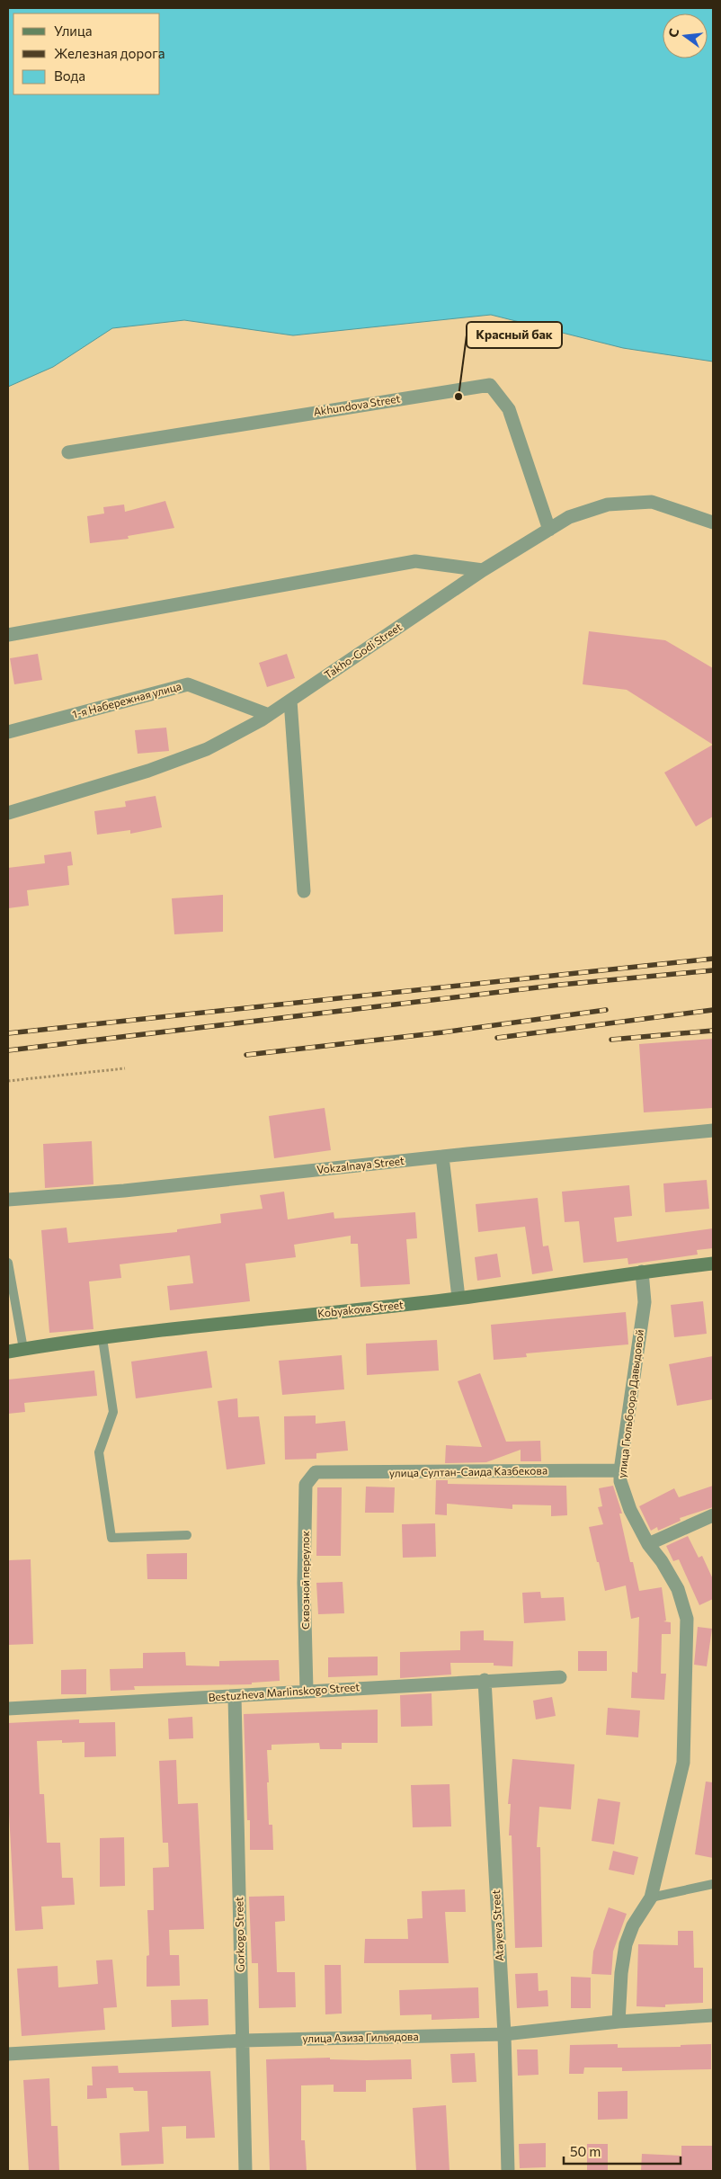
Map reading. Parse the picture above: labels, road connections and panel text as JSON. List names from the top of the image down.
{
  "streets": {
    "street": [
      "Akhundova Street",
      "Takho-Godi Street",
      "1-я Набережная улица",
      "Vokzalnaya Street",
      "Kobyakova Street",
      "улица Гюльбоора Давыдовой",
      "улица Султан-Саида Казбекова",
      "Сквозной переулок",
      "Bestuzheva Marlinskogo Street",
      "Atayeva Street",
      "Gorkogo Street",
      "улица Азиза Гильядова"
    ]
  },
  "crossings": [
    ["Akhundova Street", "Takho-Godi Street"],
    ["Takho-Godi Street", "1-я Набережная улица"],
    ["Kobyakova Street", "улица Гюльбоора Давыдовой"],
    ["улица Гюльбоора Давыдовой", "улица Султан-Саида Казбекова"],
    ["улица Гюльбоора Давыдовой", "улица Азиза Гильядова"],
    ["улица Султан-Саида Казбекова", "Сквозной переулок"],
    ["Сквозной переулок", "Bestuzheva Marlinskogo Street"],
    ["Bestuzheva Marlinskogo Street", "Atayeva Street"],
    ["Bestuzheva Marlinskogo Street", "Gorkogo Street"],
    ["Atayeva Street", "улица Азиза Гильядова"],
    ["Gorkogo Street", "улица Азиза Гильядова"]
  ],
  "places": ["Красный бак"],
  "legend": ["Улица", "Железная дорога", "Вода"],
  "scale_bar": "50 m",
  "north": "left"
}
